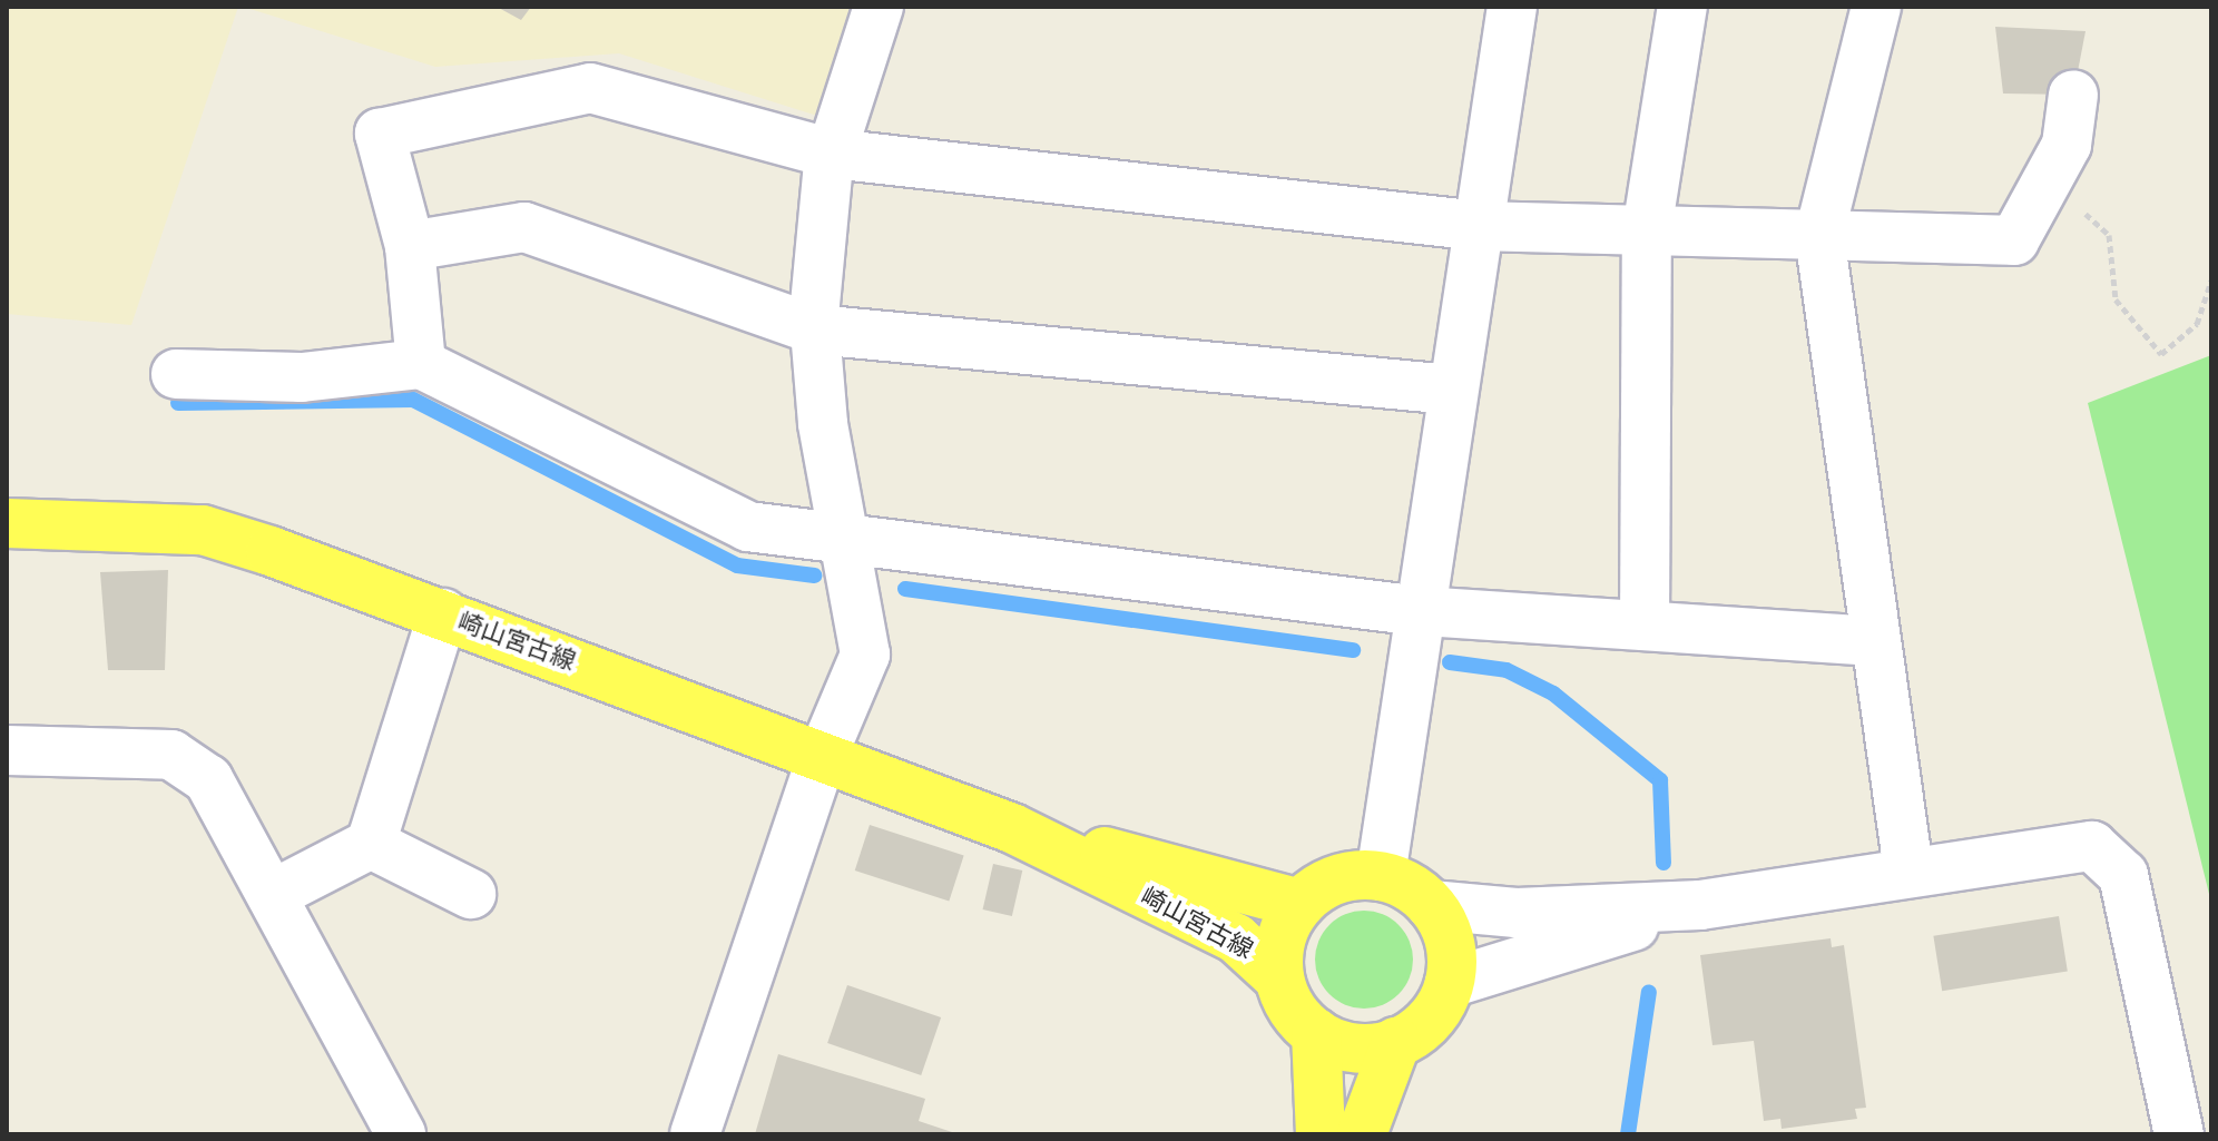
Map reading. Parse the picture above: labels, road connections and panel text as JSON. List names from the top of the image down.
{
  "streets": {
    "main road": ["崎山宮古線"]
  }
}
